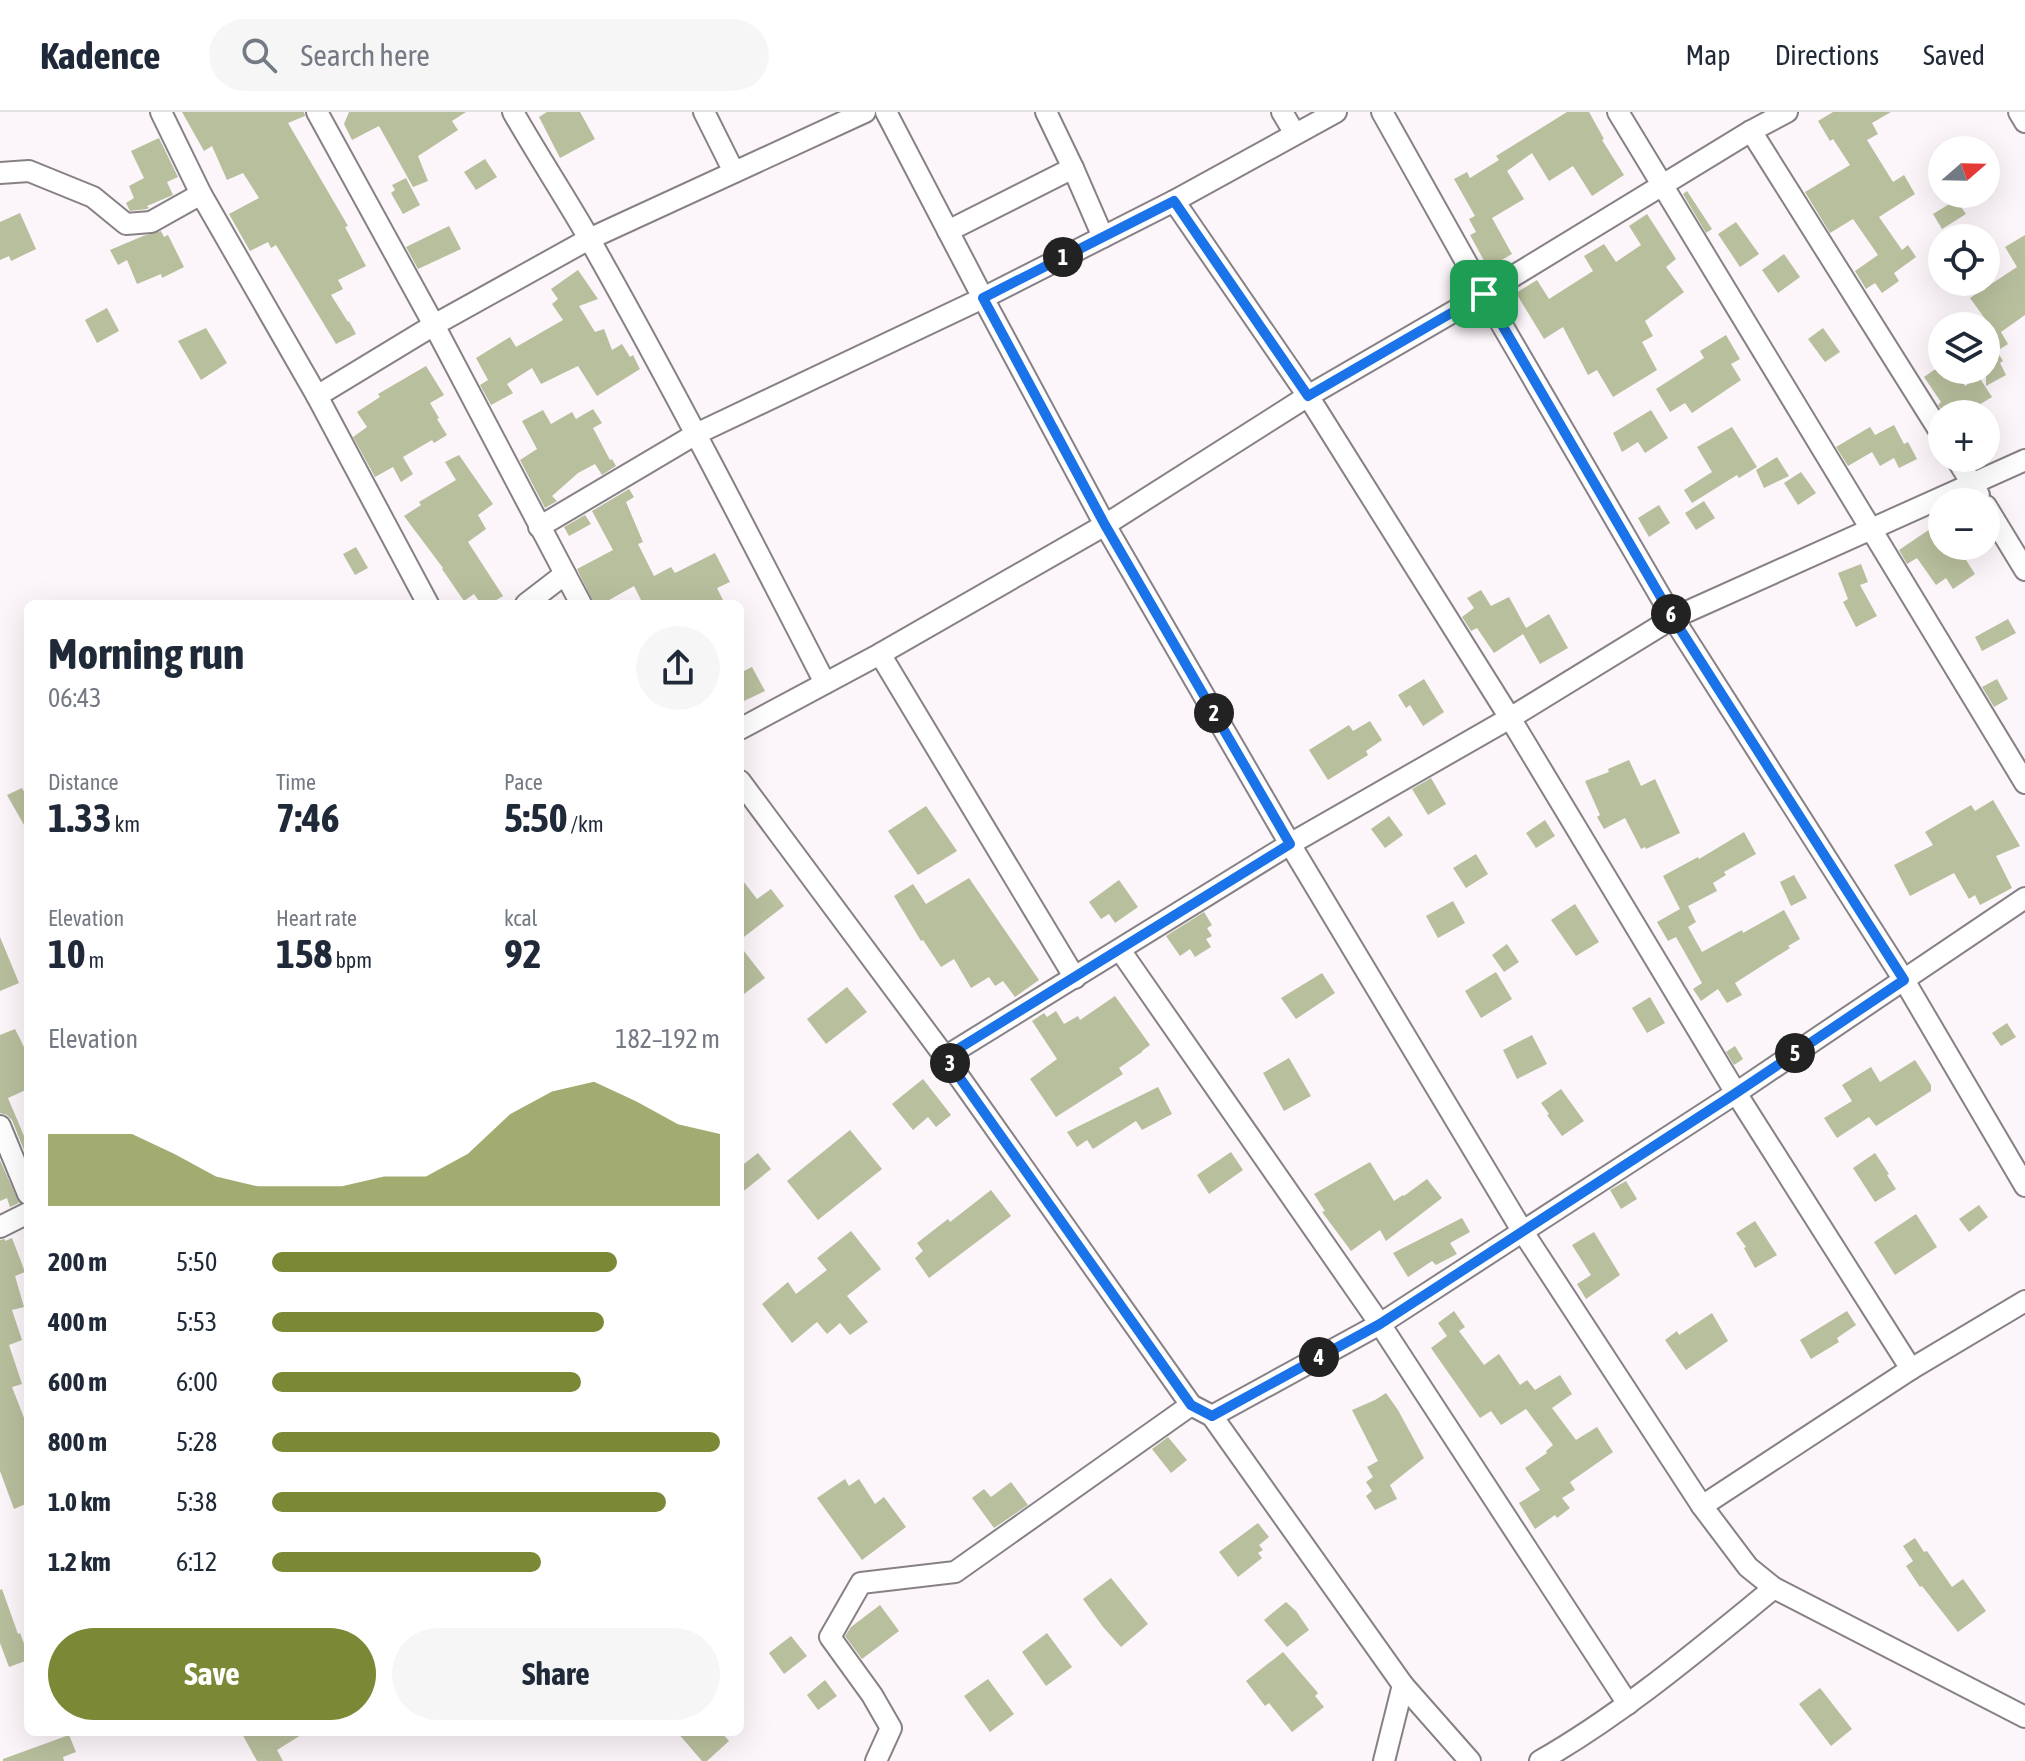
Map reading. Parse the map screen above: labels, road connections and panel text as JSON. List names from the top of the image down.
{
  "north": "right",
  "page": {
    "header": "Kadence",
    "search": "Search here",
    "nav": ["Map", "Directions", "Saved"],
    "map_buttons": ["+", "−"],
    "pins": [
      "1",
      "6",
      "2",
      "5",
      "3",
      "4"
    ],
    "heading": ["Morning run", "06:43"],
    "stats": [
      ["Distance", "1.33 km"],
      ["Time", "7:46"],
      ["Pace", "5:50 /km"],
      ["Elevation", "10 m"],
      ["Heart rate", "158 bpm"],
      ["kcal", "92"]
    ],
    "chart": ["Elevation", "182–192 m"],
    "list": [
      {
        "name": "200 m",
        "note": "5:50"
      },
      {
        "name": "400 m",
        "note": "5:53"
      },
      {
        "name": "600 m",
        "note": "6:00"
      },
      {
        "name": "800 m",
        "note": "5:28"
      },
      {
        "name": "1.0 km",
        "note": "5:38"
      },
      {
        "name": "1.2 km",
        "note": "6:12"
      }
    ],
    "buttons": ["Save", "Share"]
  }
}
